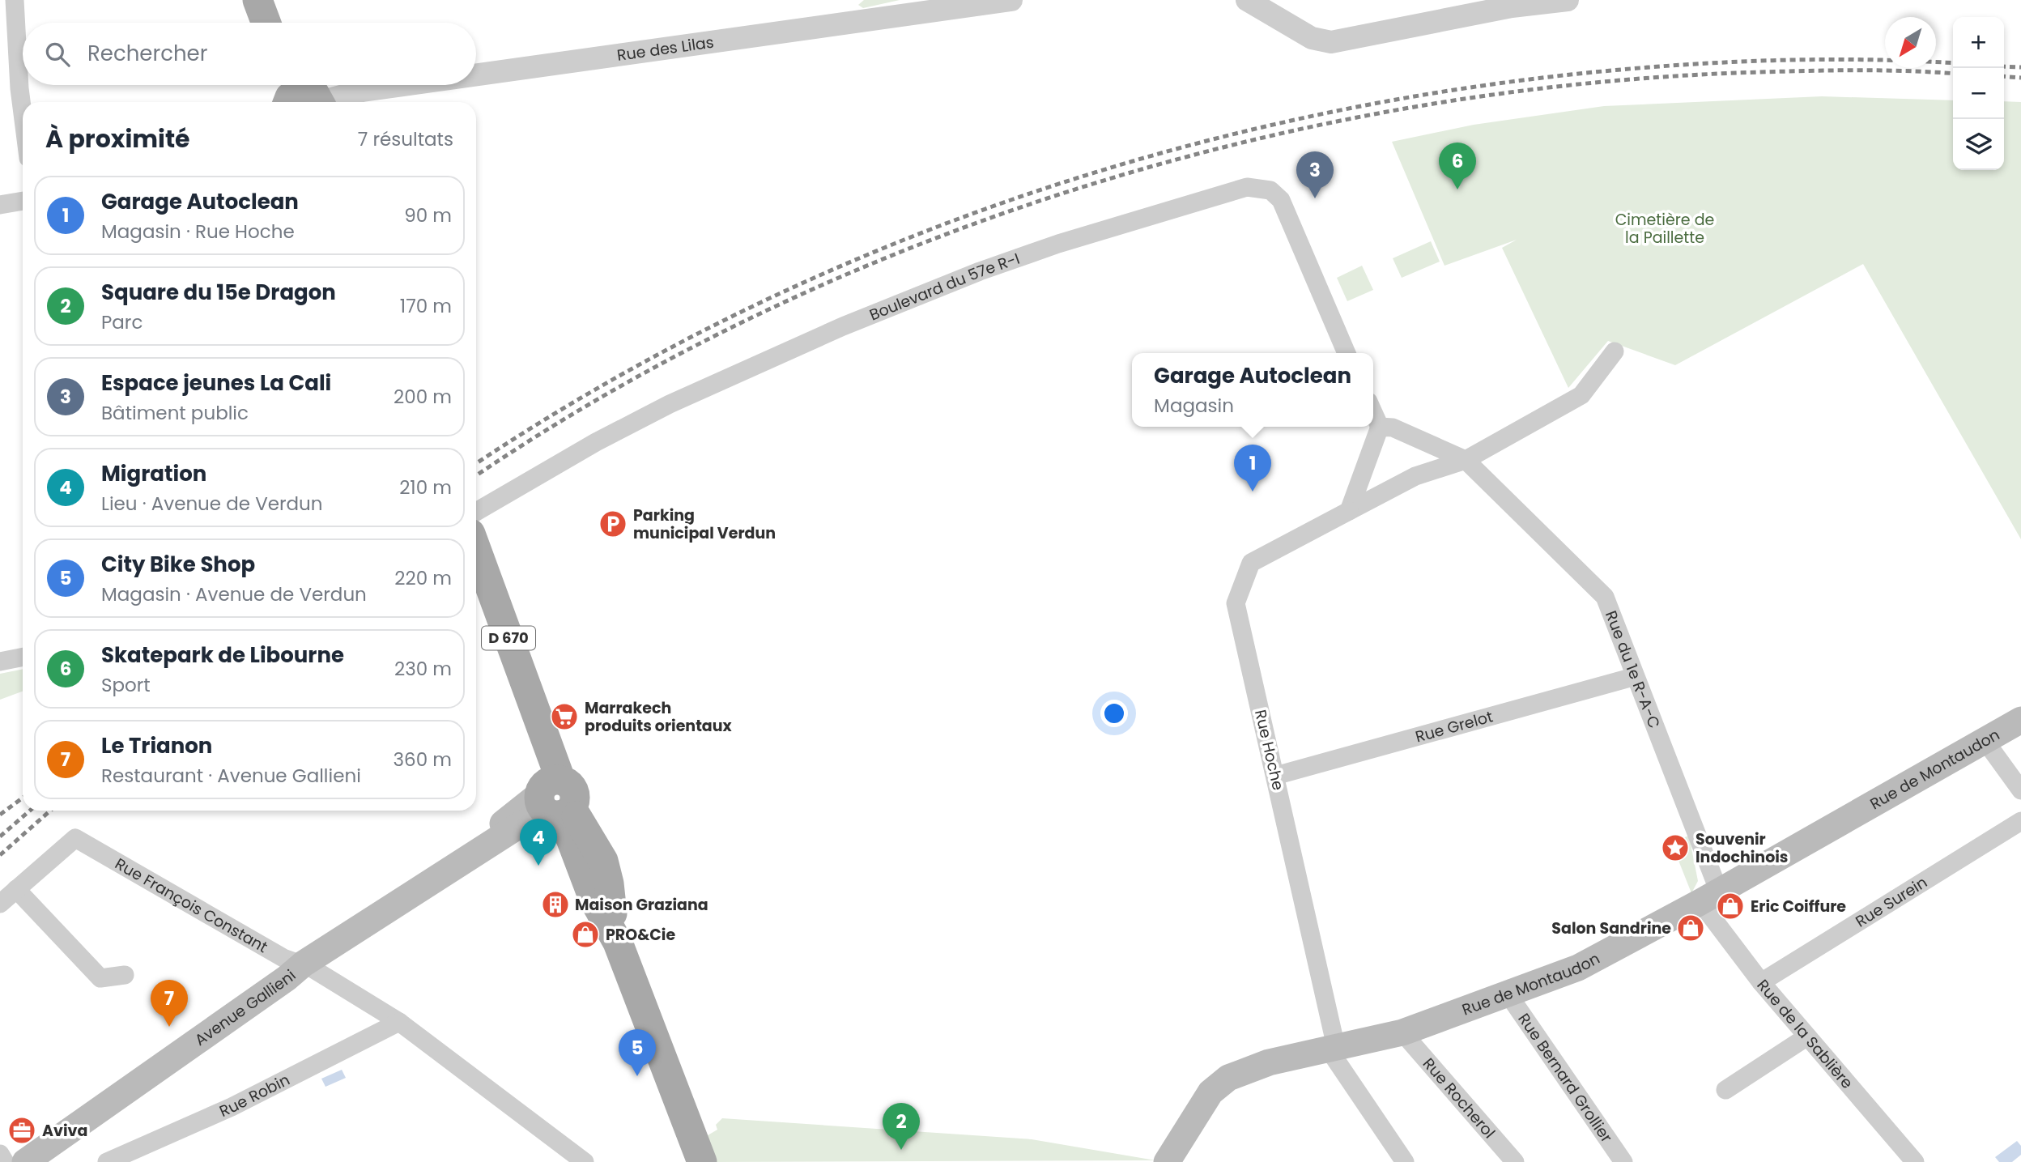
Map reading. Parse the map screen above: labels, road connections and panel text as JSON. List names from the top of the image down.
{
  "streets": {
    "main road": ["D 670", "Rue de Montaudon", "Avenue Gallieni"],
    "street": [
      "Rue des Lilas",
      "Boulevard du 57e R-I",
      "Rue du 1e R-A-C",
      "Rue Grelot",
      "Rue Hoche",
      "Rue Surein",
      "Rue François Constant",
      "Rue de la Sablière",
      "Rue Bernard Grollier",
      "Rue Robin",
      "Rue Rocherol"
    ]
  },
  "crossings": [
    ["D 670", "Avenue Gallieni"],
    ["Rue du 1e R-A-C", "Rue Grelot"],
    ["Rue du 1e R-A-C", "Rue Hoche"],
    ["Rue du 1e R-A-C", "Rue de Montaudon"],
    ["Rue du 1e R-A-C", "Rue de la Sablière"],
    ["Rue Grelot", "Rue Hoche"],
    ["Rue Hoche", "Rue de Montaudon"],
    ["Rue de Montaudon", "Rue de la Sablière"],
    ["Rue de Montaudon", "Rue Bernard Grollier"],
    ["Rue de Montaudon", "Rue Rocherol"],
    ["Rue Surein", "Rue de la Sablière"],
    ["Rue François Constant", "Avenue Gallieni"],
    ["Rue François Constant", "Rue Robin"]
  ],
  "parks": ["Cimetière de la Paillette"],
  "places": {
    "parking": ["Parking municipal Verdun"],
    "supermarket": ["Marrakech produits orientaux"],
    "place": ["Souvenir Indochinois"],
    "building": ["Maison Graziana"],
    "shop": ["Eric Coiffure", "Salon Sandrine", "PRO&Cie"],
    "office": ["Aviva"]
  },
  "north": "bottom left",
  "page": {
    "map_buttons": ["+", "−"],
    "search": "Rechercher",
    "heading": ["À proximité", "7 résultats"],
    "pins": [
      "6",
      "3",
      "1",
      "4",
      "7",
      "5",
      "2"
    ],
    "list": [
      {
        "mark": "1",
        "name": "Garage Autoclean",
        "note": "Magasin · Rue Hoche",
        "value": "90 m"
      },
      {
        "mark": "2",
        "name": "Square du 15e Dragon",
        "note": "Parc",
        "value": "170 m"
      },
      {
        "mark": "3",
        "name": "Espace jeunes La Cali",
        "note": "Bâtiment public",
        "value": "200 m"
      },
      {
        "mark": "4",
        "name": "Migration",
        "note": "Lieu · Avenue de Verdun",
        "value": "210 m"
      },
      {
        "mark": "5",
        "name": "City Bike Shop",
        "note": "Magasin · Avenue de Verdun",
        "value": "220 m"
      },
      {
        "mark": "6",
        "name": "Skatepark de Libourne",
        "note": "Sport",
        "value": "230 m"
      },
      {
        "mark": "7",
        "name": "Le Trianon",
        "note": "Restaurant · Avenue Gallieni",
        "value": "360 m"
      }
    ],
    "popup": ["Garage Autoclean", "Magasin"]
  }
}
